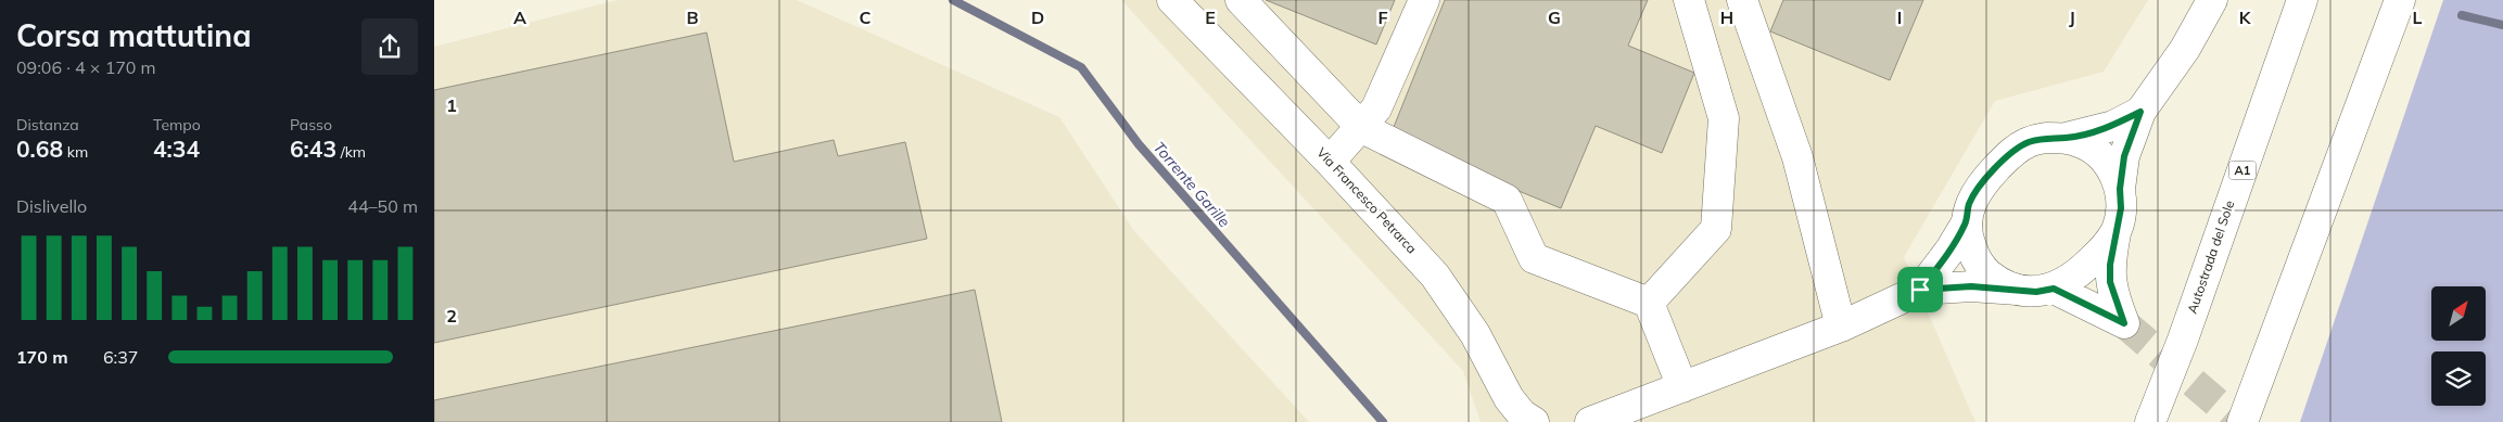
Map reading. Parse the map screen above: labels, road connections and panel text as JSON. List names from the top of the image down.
{
  "streets": {
    "main road": ["A1", "Via Francesco Petrarca", "Autostrada del Sole"]
  },
  "water": ["Torrente Garille"],
  "north": "top right",
  "page": {
    "heading": ["Corsa mattutina", "09:06 · 4 × 170 m"],
    "stats": [
      ["Distanza", "0.68 km"],
      ["Tempo", "4:34"],
      ["Passo", "6:43 /km"]
    ],
    "chart": ["Dislivello", "44–50 m"],
    "list": [
      {
        "name": "170 m",
        "note": "6:37"
      }
    ]
  },
  "grid": {
    "columns": [
      "A",
      "B",
      "C",
      "D",
      "E",
      "F",
      "G",
      "H",
      "I",
      "J",
      "K",
      "L"
    ],
    "rows": ["1", "2"]
  }
}
